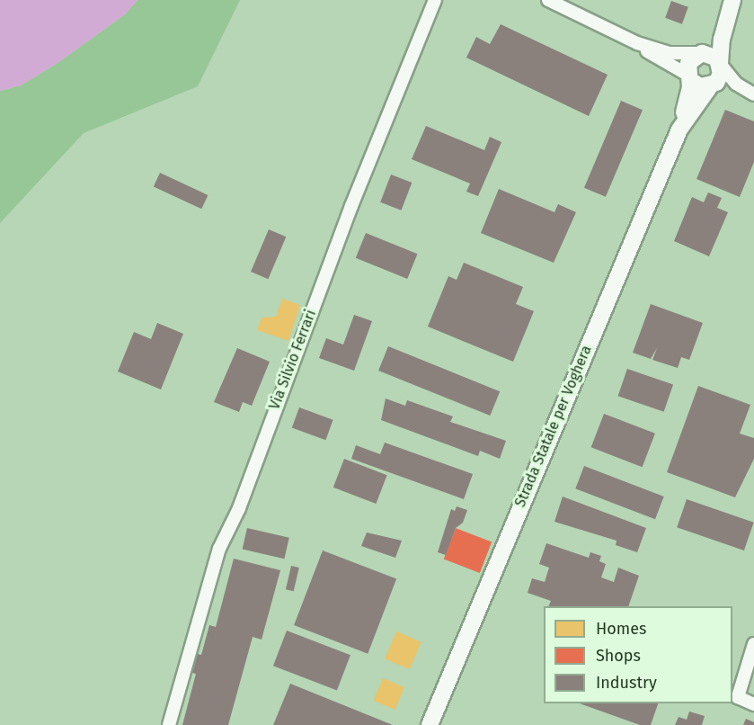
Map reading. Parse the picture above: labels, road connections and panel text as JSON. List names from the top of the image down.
{
  "streets": {
    "main road": ["Strada Statale per Voghera"],
    "street": ["Via Silvio Ferrari"]
  },
  "legend": ["Homes", "Shops", "Industry"]
}
